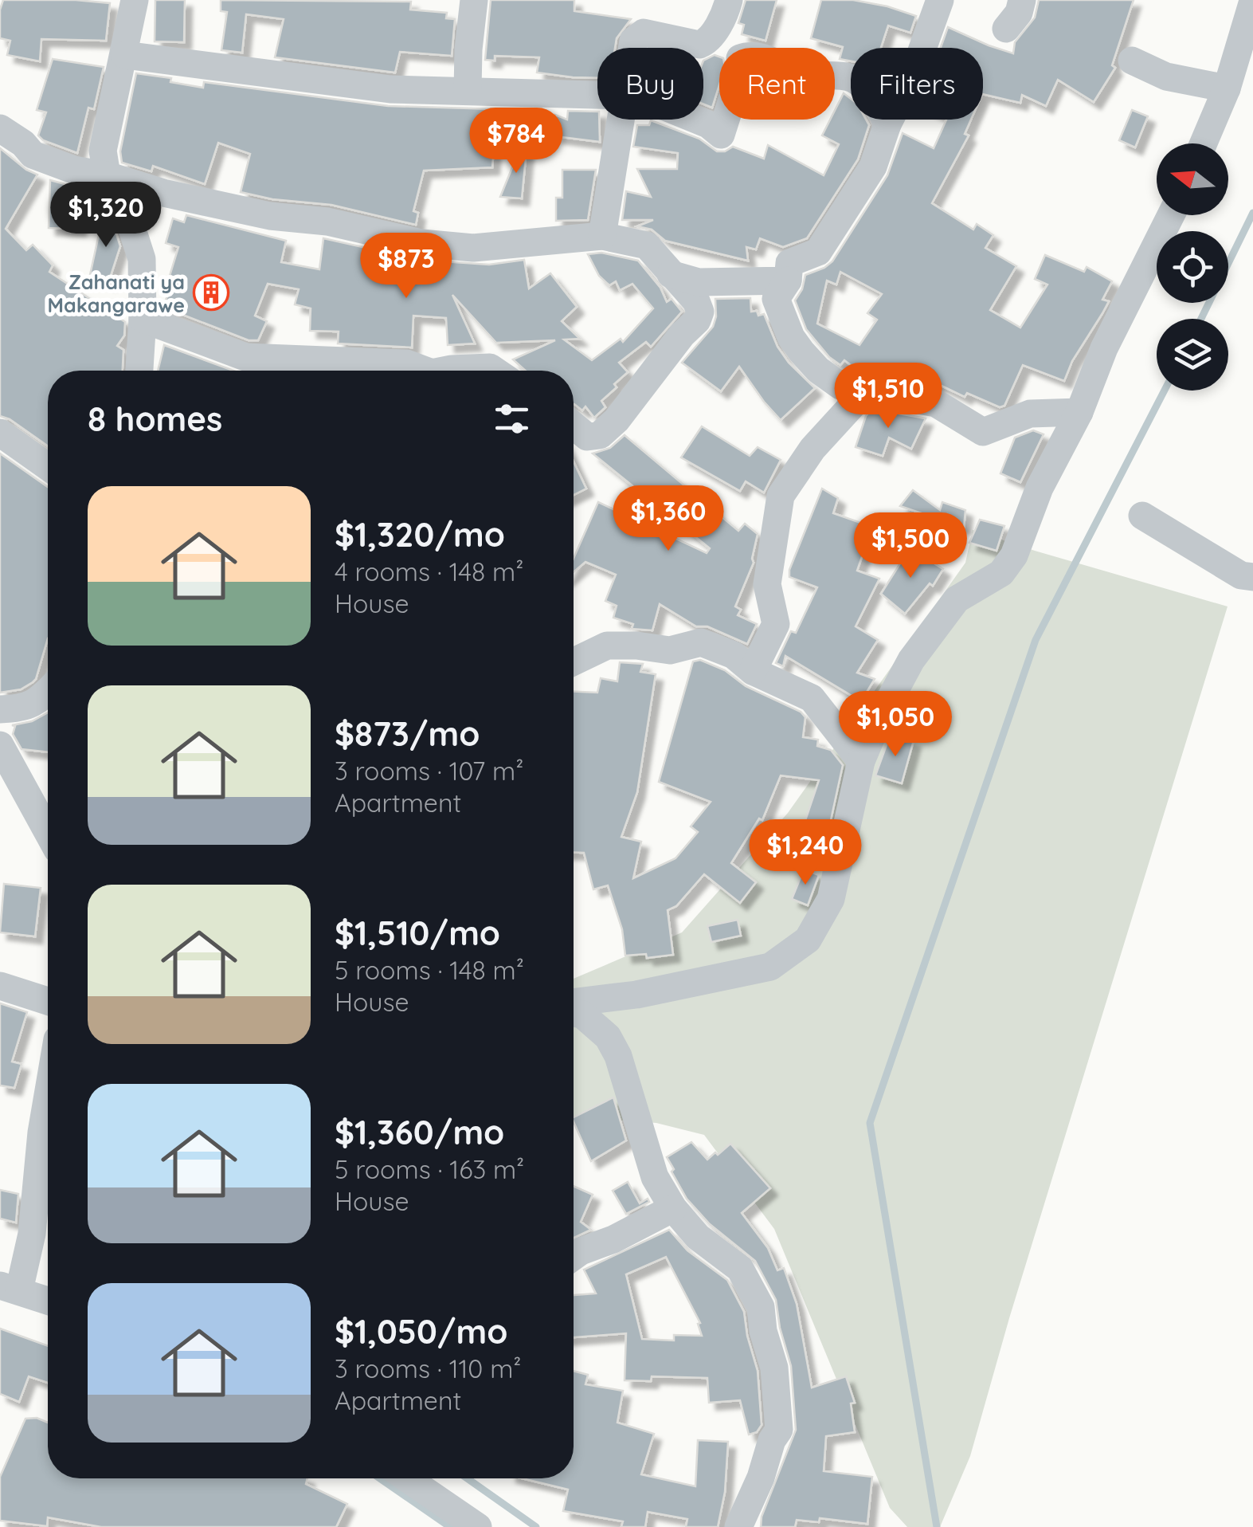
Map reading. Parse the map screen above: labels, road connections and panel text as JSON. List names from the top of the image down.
{
  "places": {
    "building": ["Zahanati ya Makangarawe"]
  },
  "north": "left",
  "page": {
    "chip": ["Buy", "Rent", "Filters"],
    "price": [
      "$784",
      "$1,320",
      "$873",
      "$1,510",
      "$1,360",
      "$1,500",
      "$1,050",
      "$1,240"
    ],
    "heading": "8 homes",
    "list": [
      {
        "name": "$1,320/mo",
        "note": "4 rooms · 148 m² · House"
      },
      {
        "name": "$873/mo",
        "note": "3 rooms · 107 m² · Apartment"
      },
      {
        "name": "$1,510/mo",
        "note": "5 rooms · 148 m² · House"
      },
      {
        "name": "$1,360/mo",
        "note": "5 rooms · 163 m² · House"
      },
      {
        "name": "$1,050/mo",
        "note": "3 rooms · 110 m² · Apartment"
      }
    ]
  }
}
